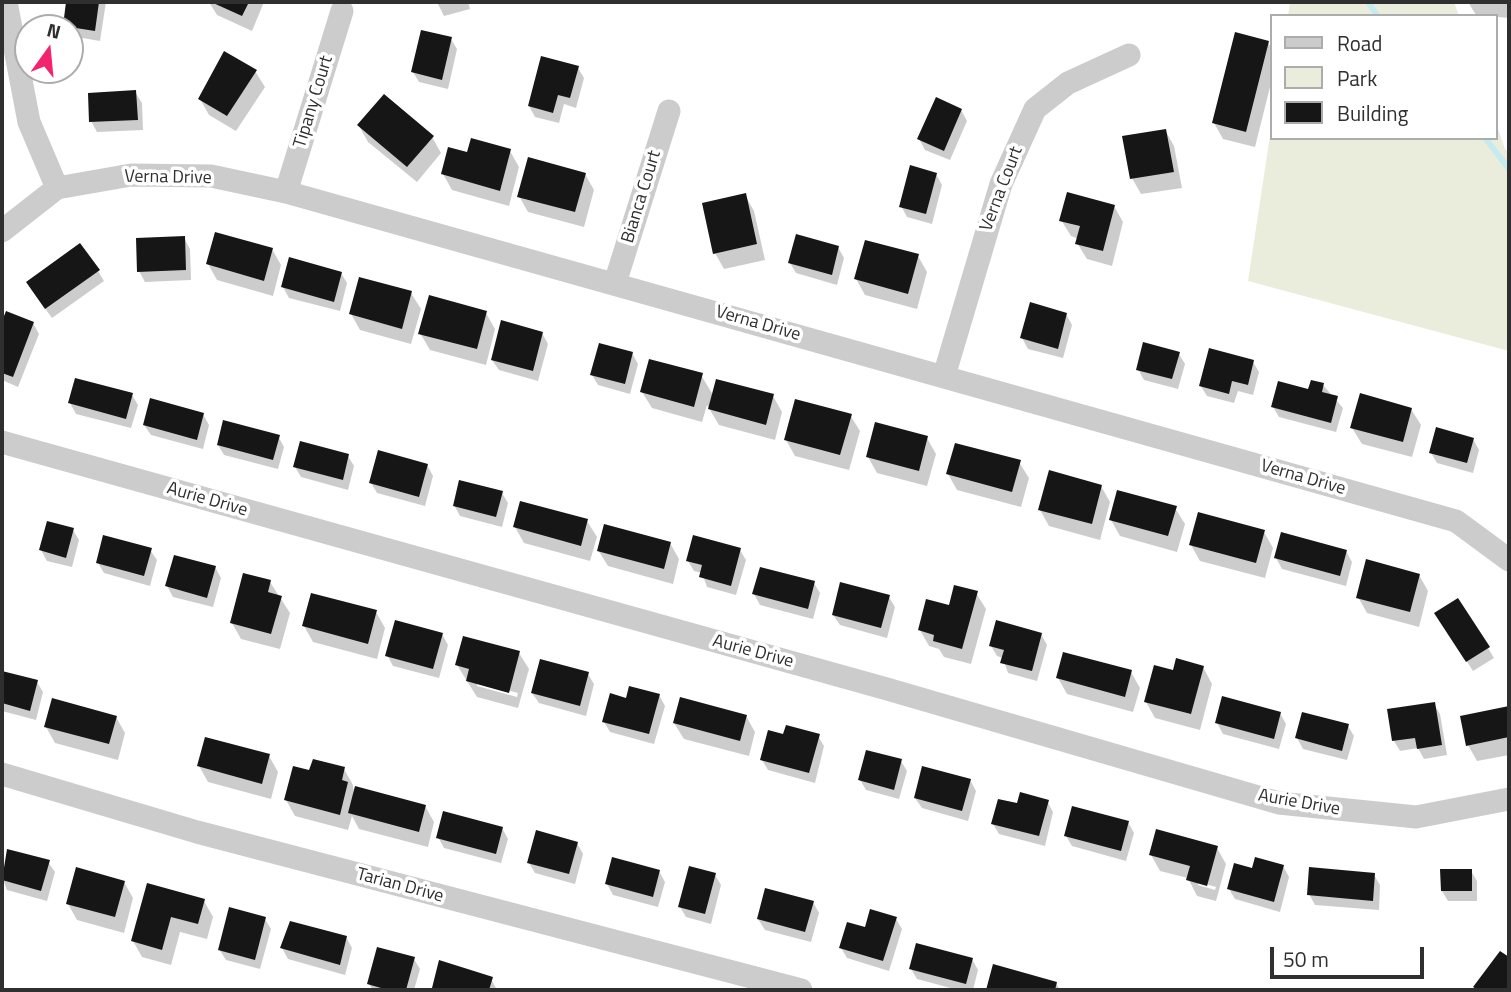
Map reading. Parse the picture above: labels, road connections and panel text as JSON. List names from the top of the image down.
{
  "streets": {
    "street": [
      "Tipany Court",
      "Verna Drive",
      "Verna Court",
      "Bianca Court",
      "Aurie Drive",
      "Tarian Drive"
    ]
  },
  "crossings": [
    ["Tipany Court", "Verna Drive"],
    ["Verna Drive", "Verna Court"],
    ["Verna Drive", "Bianca Court"]
  ],
  "legend": ["Road", "Park", "Building"],
  "scale_bar": "50 m",
  "north": "top"
}
